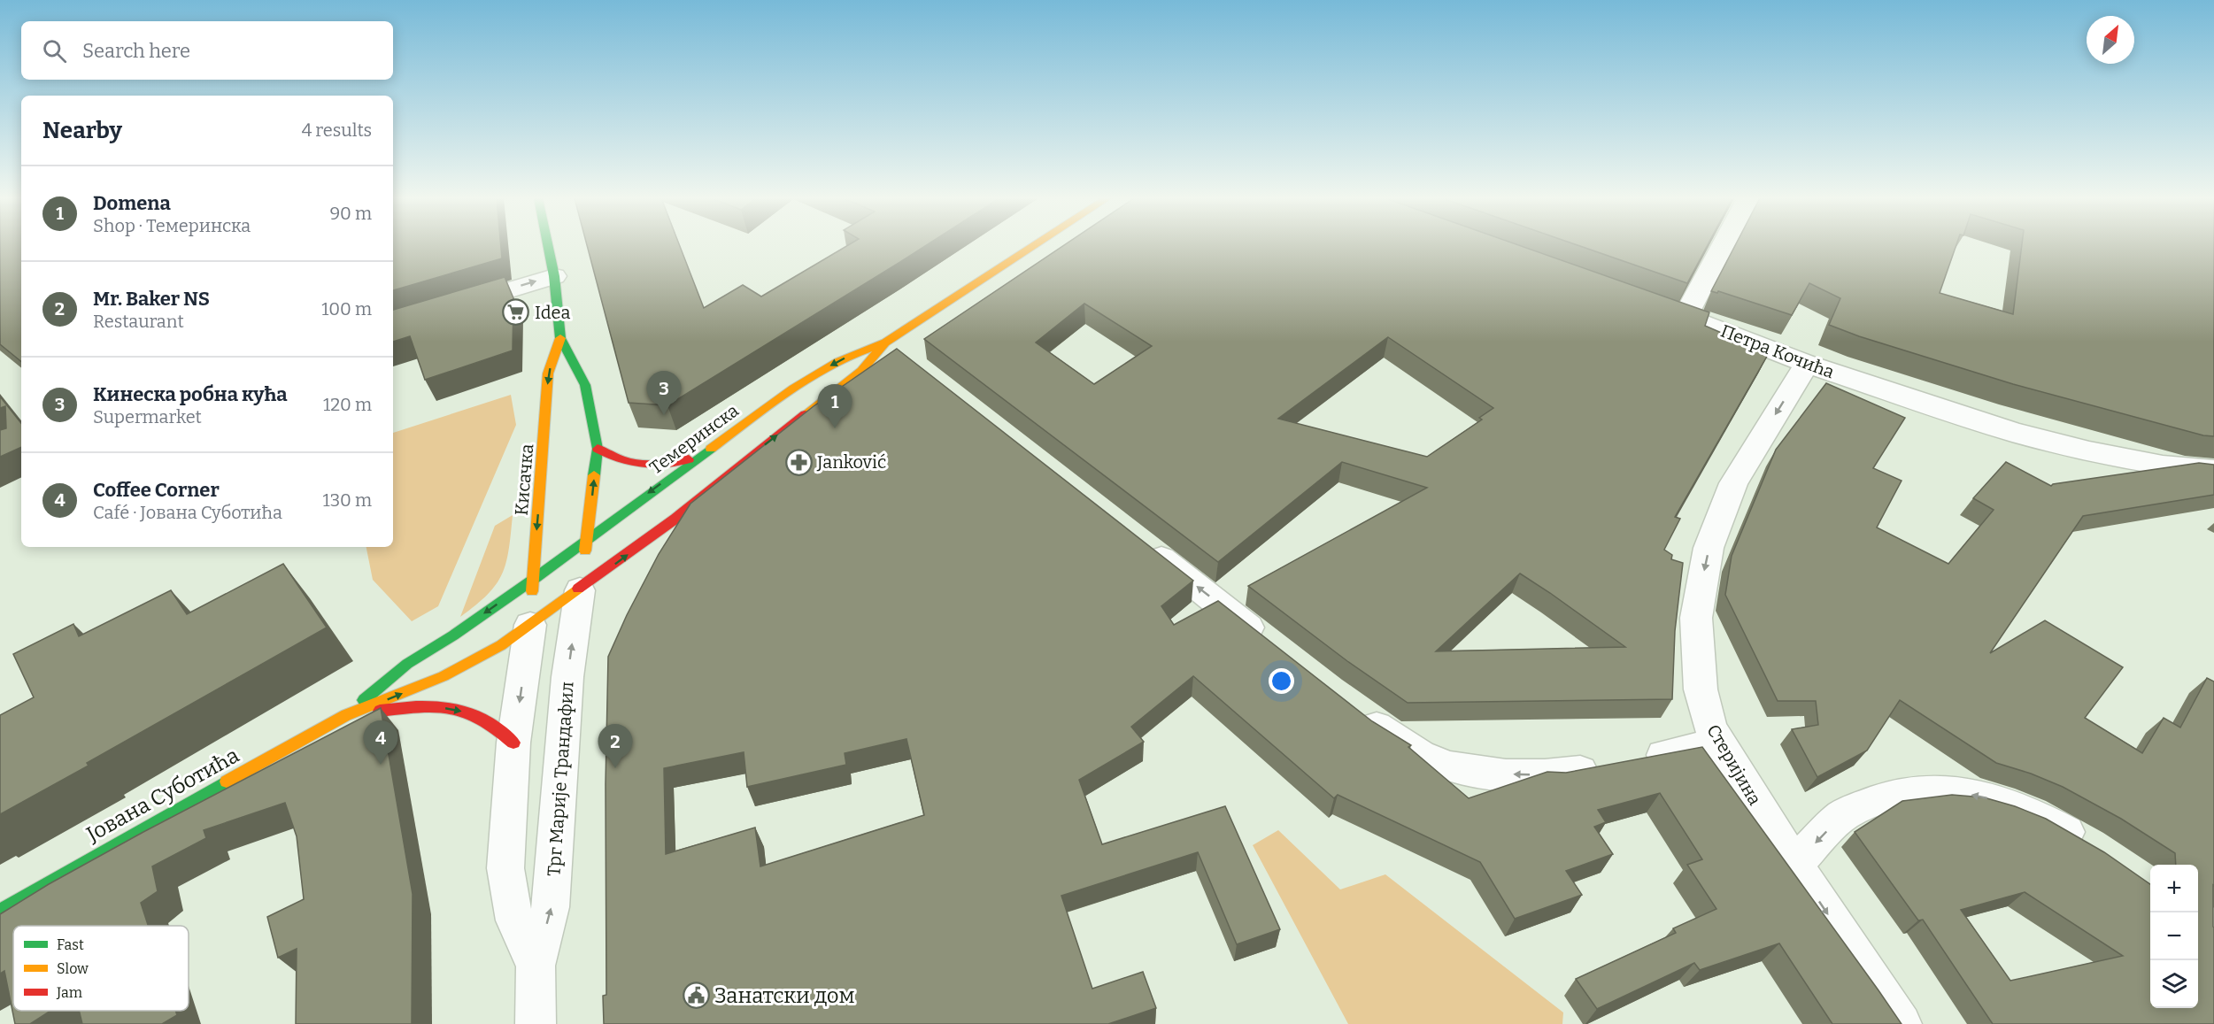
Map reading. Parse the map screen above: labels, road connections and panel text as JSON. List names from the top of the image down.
{
  "streets": {
    "main road": ["Темеринска", "Кисачка", "Јована Суботића"],
    "street": ["Петра Кочића", "Стеријина", "Трг Марије Трандафил"]
  },
  "crossings": [
    ["Петра Кочића", "Стеријина"],
    ["Темеринска", "Кисачка"],
    ["Темеринска", "Трг Марије Трандафил"],
    ["Темеринска", "Јована Суботића"],
    ["Кисачка", "Трг Марије Трандафил"],
    ["Кисачка", "Јована Суботића"],
    ["Трг Марије Трандафил", "Јована Суботића"]
  ],
  "one_way": ["Стеријина"],
  "places": {
    "supermarket": ["Idea"],
    "pharmacy": ["Janković"],
    "public building": ["Занатски дом"]
  },
  "legend": ["Fast", "Slow", "Jam"],
  "north": "top right",
  "page": {
    "search": "Search here",
    "heading": ["Nearby", "4 results"],
    "list": [
      {
        "mark": "1",
        "name": "Domena",
        "note": "Shop · Темеринска",
        "value": "90 m"
      },
      {
        "mark": "2",
        "name": "Mr. Baker NS",
        "note": "Restaurant",
        "value": "100 m"
      },
      {
        "mark": "3",
        "name": "Кинеска робна кућа",
        "note": "Supermarket",
        "value": "120 m"
      },
      {
        "mark": "4",
        "name": "Coffee Corner",
        "note": "Café · Јована Суботића",
        "value": "130 m"
      }
    ],
    "pins": [
      "3",
      "1",
      "4",
      "2"
    ],
    "map_buttons": ["+", "−"]
  }
}
